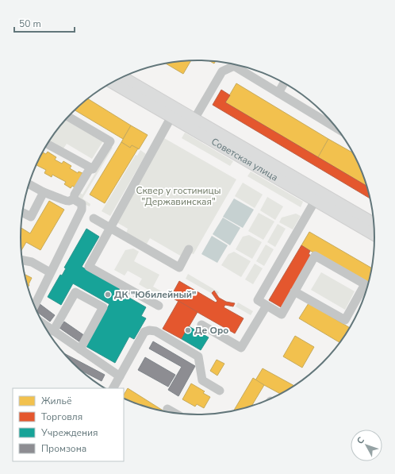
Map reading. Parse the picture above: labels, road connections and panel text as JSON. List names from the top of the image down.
{
  "streets": {
    "main road": ["Советская улица"]
  },
  "parks": ["Сквер у гостиницы \"Державинская\""],
  "places": ["ДК \"Юбилейный\"", "Де Оро"],
  "legend": [
    "Жильё",
    "Торговля",
    "Учреждения",
    "Промзона"
  ],
  "scale_bar": "50 m",
  "north": "top left"
}
